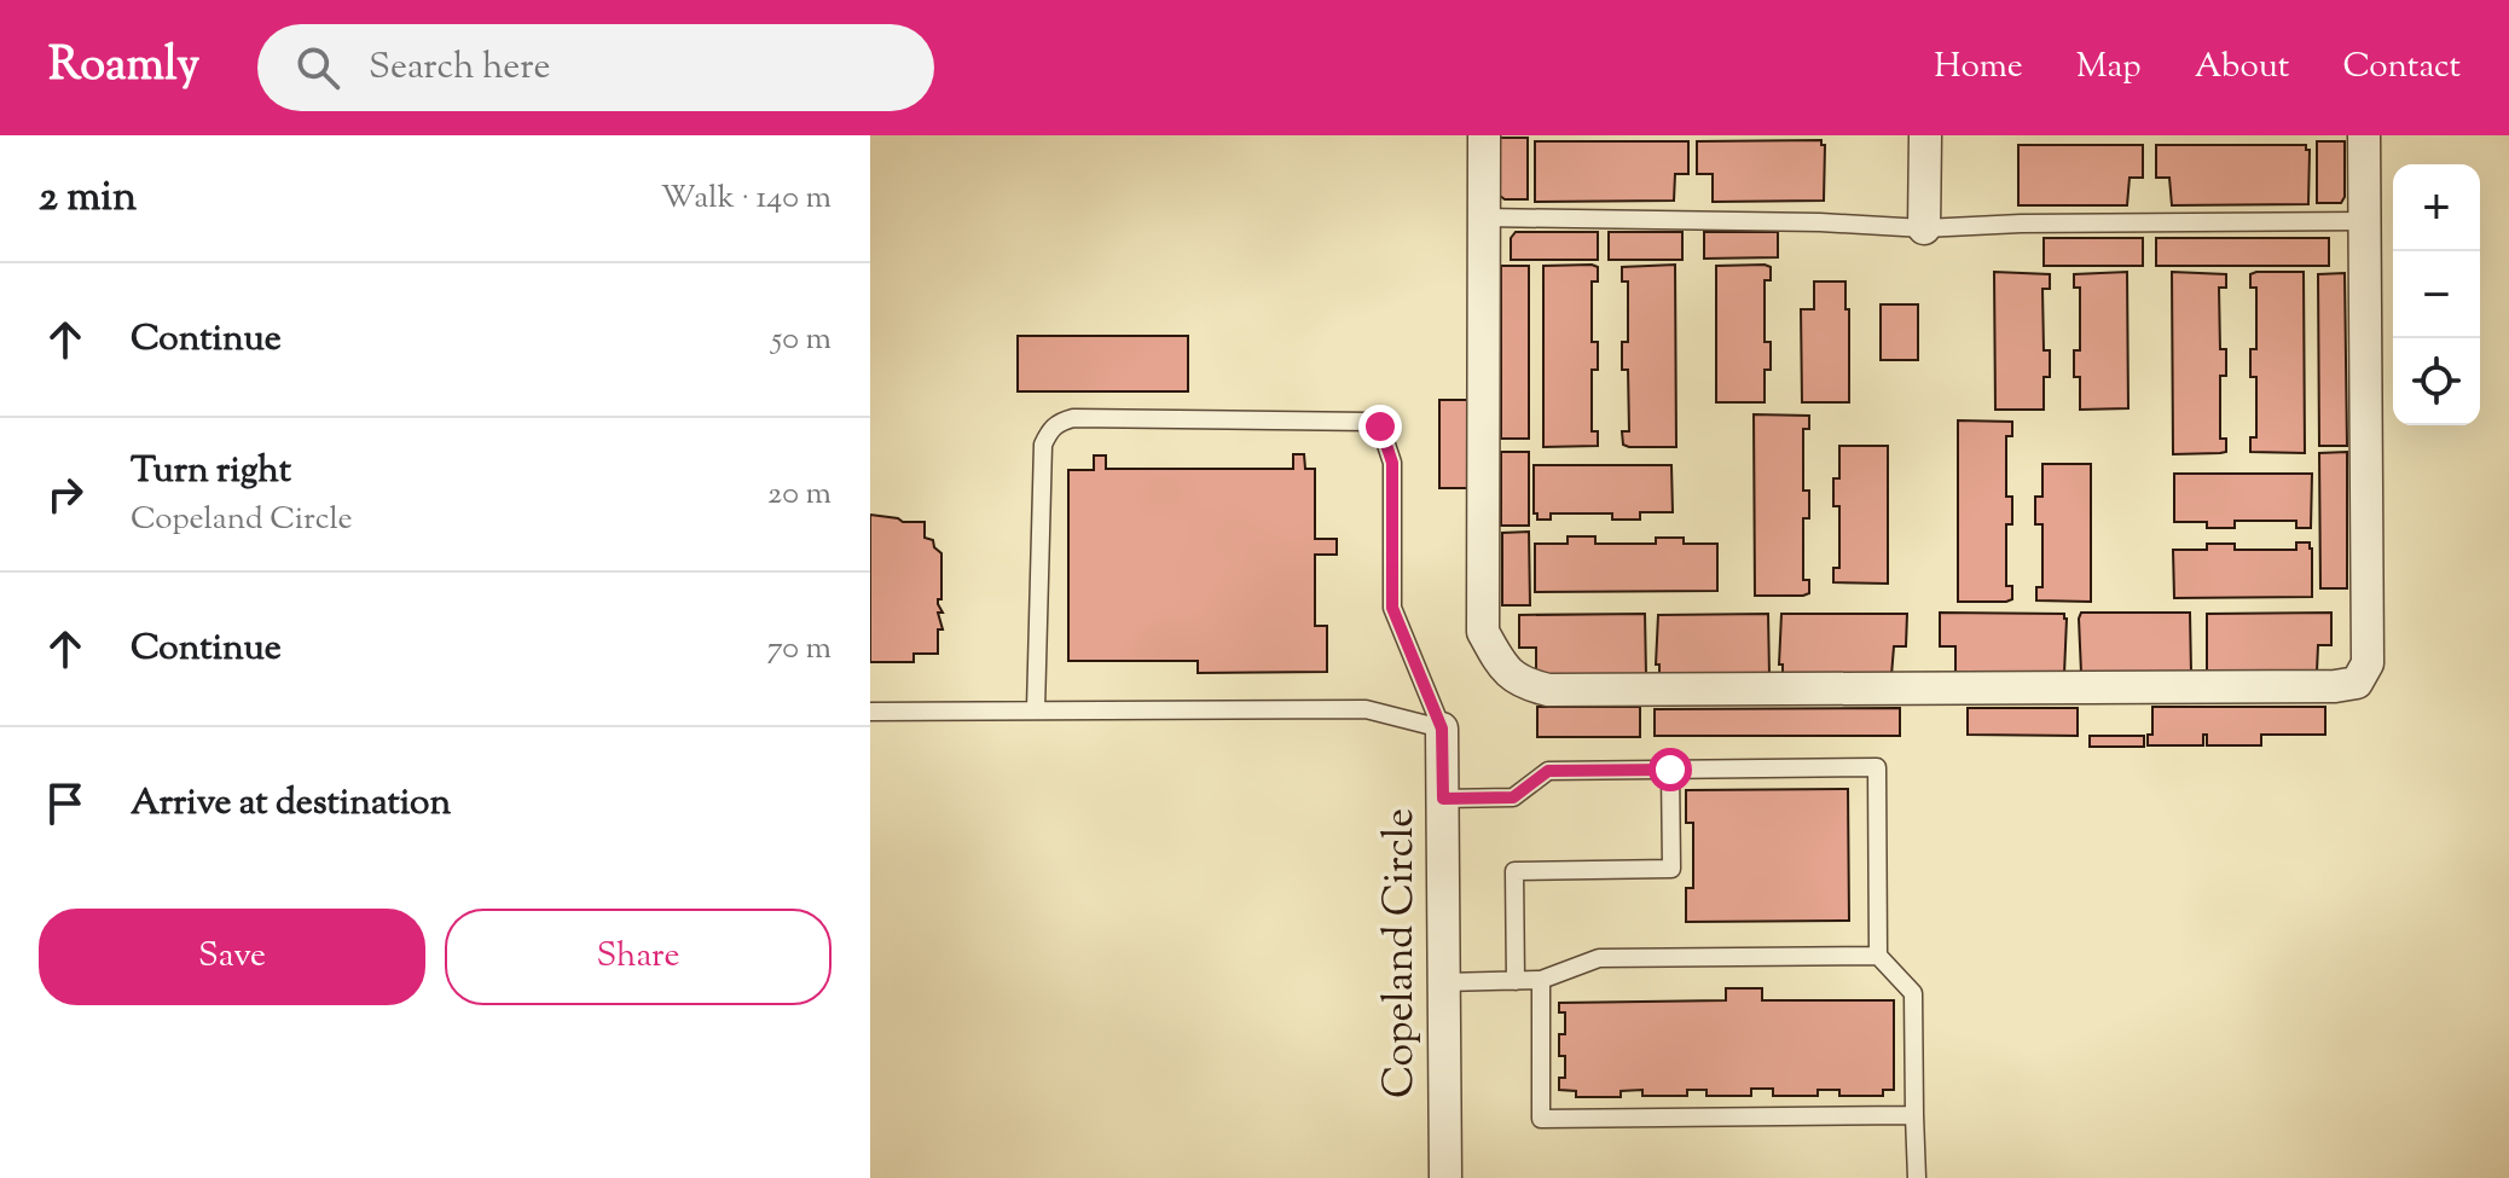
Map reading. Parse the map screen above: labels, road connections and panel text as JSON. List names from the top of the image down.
{
  "streets": {
    "street": ["Copeland Circle"]
  },
  "page": {
    "header": "Roamly",
    "search": "Search here",
    "nav": [
      "Home",
      "Map",
      "About",
      "Contact"
    ],
    "heading": ["2 min", "Walk · 140 m"],
    "map_buttons": ["+", "−"],
    "list": [
      ["Continue", "50 m"],
      ["Turn right", "Copeland Circle", "20 m"],
      ["Continue", "70 m"],
      "Arrive at destination"
    ],
    "buttons": ["Save", "Share"]
  }
}
